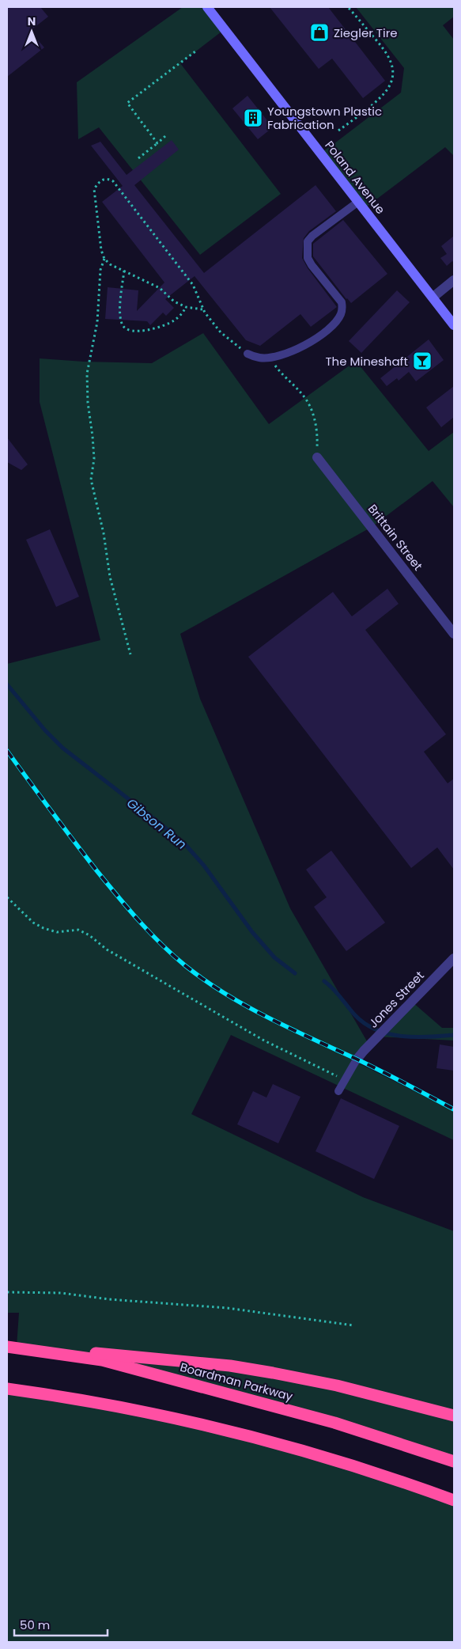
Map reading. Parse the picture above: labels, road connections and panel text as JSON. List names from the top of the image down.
{
  "streets": {
    "highway": ["Boardman Parkway"],
    "main road": ["Poland Avenue"],
    "street": ["Brittain Street", "Jones Street"]
  },
  "water": ["Gibson Run"],
  "places": {
    "shop": ["Ziegler Tire"],
    "building": ["Youngstown Plastic Fabrication"],
    "bar": ["The Mineshaft"]
  },
  "scale_bar": "50 m",
  "north": "top"
}
